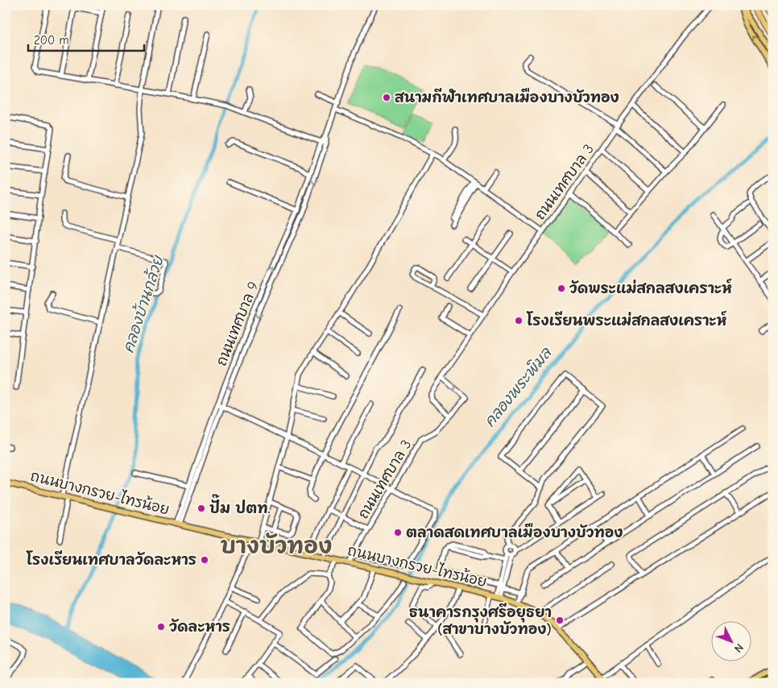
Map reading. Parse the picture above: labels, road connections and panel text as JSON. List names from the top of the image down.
{
  "streets": {
    "main road": ["ถนนบางกรวย-ไทรน้อย"],
    "street": ["ถนนเทศบาล 3", "ถนนเทศบาล 9"]
  },
  "crossings": [
    ["ถนนเทศบาล 3", "ถนนบางกรวย-ไทรน้อย"],
    ["ถนนเทศบาล 9", "ถนนบางกรวย-ไทรน้อย"]
  ],
  "districts": ["บางบัวทอง"],
  "water": ["คลองบ้านกล้วย", "คลองพระพิมล"],
  "places": [
    "สนามกีฬาเทศบาลเมืองบางบัวทอง",
    "วัดพระแม่สกลสงเคราะห์",
    "โรงเรียนพระแม่สกลสงเคราะห์",
    "ปั๊ม ปตท.",
    "ตลาดสดเทศบาลเมืองบางบัวทอง",
    "โรงเรียนเทศบาลวัดละหาร",
    "ธนาคารกรุงศรีอยุธยา (สาขาบางบัวทอง)",
    "วัดละหาร"
  ],
  "scale_bar": "200 m",
  "north": "bottom right"
}
